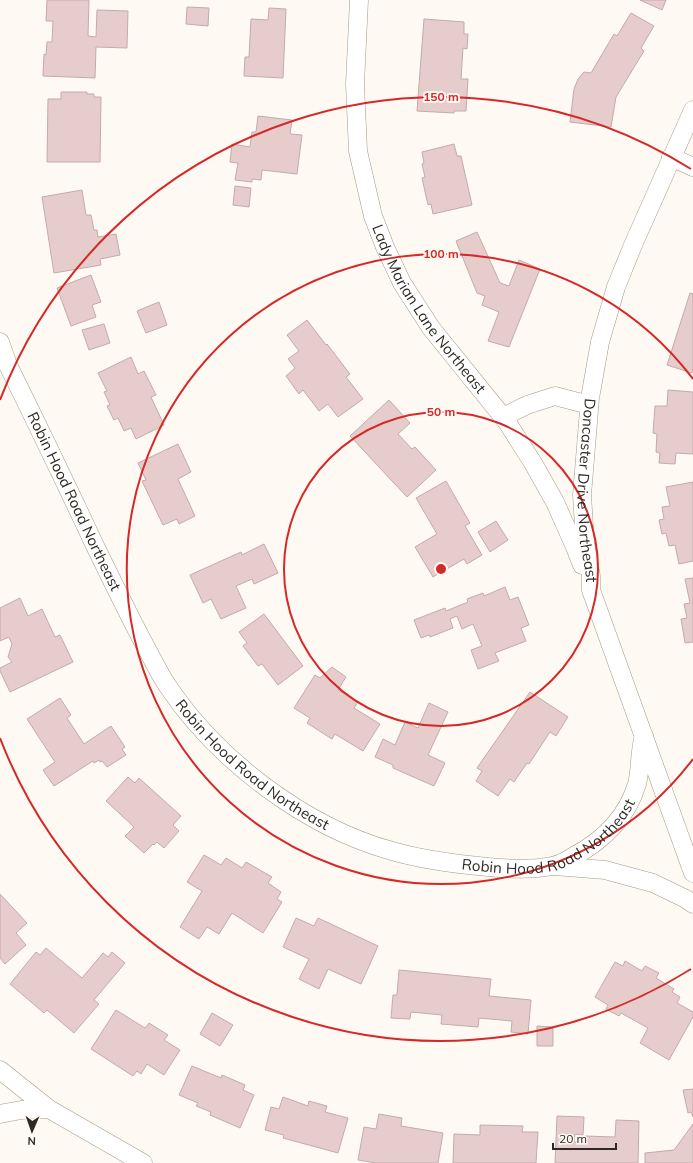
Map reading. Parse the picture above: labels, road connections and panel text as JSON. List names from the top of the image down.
{
  "streets": {
    "street": ["Lady Marian Lane Northeast", "Doncaster Drive Northeast", "Robin Hood Road Northeast"]
  },
  "crossings": [
    ["Lady Marian Lane Northeast", "Doncaster Drive Northeast"],
    ["Doncaster Drive Northeast", "Robin Hood Road Northeast"]
  ],
  "scale_bar": "20 m",
  "north": "bottom",
  "rings": ["150 m", "100 m", "50 m"]
}
